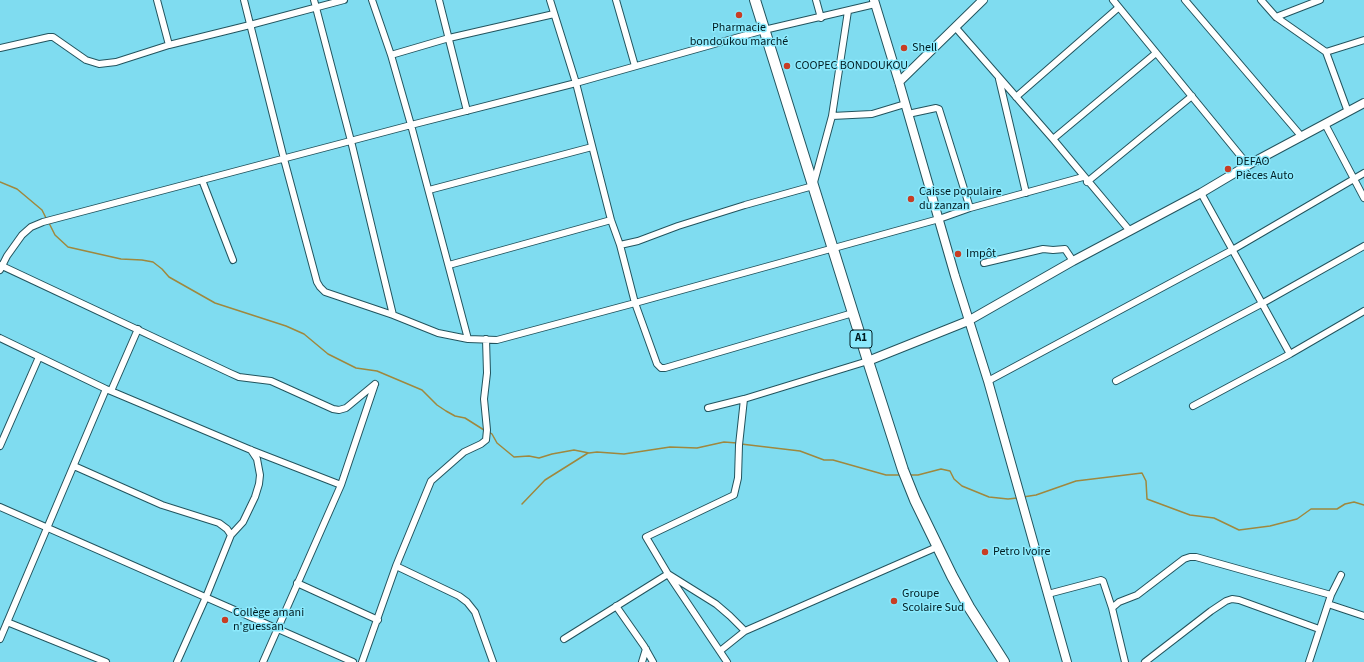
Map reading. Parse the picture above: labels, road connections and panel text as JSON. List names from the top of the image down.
{
  "streets": {
    "main road": ["A1"]
  },
  "places": [
    "Pharmacie bondoukou marché",
    "Shell",
    "COOPEC BONDOUKOU",
    "DEFAO Pièces Auto",
    "Caisse populaire du zanzan",
    "Impôt",
    "Petro Ivoire",
    "Groupe Scolaire Sud",
    "Collège amani n'guessan"
  ]
}
